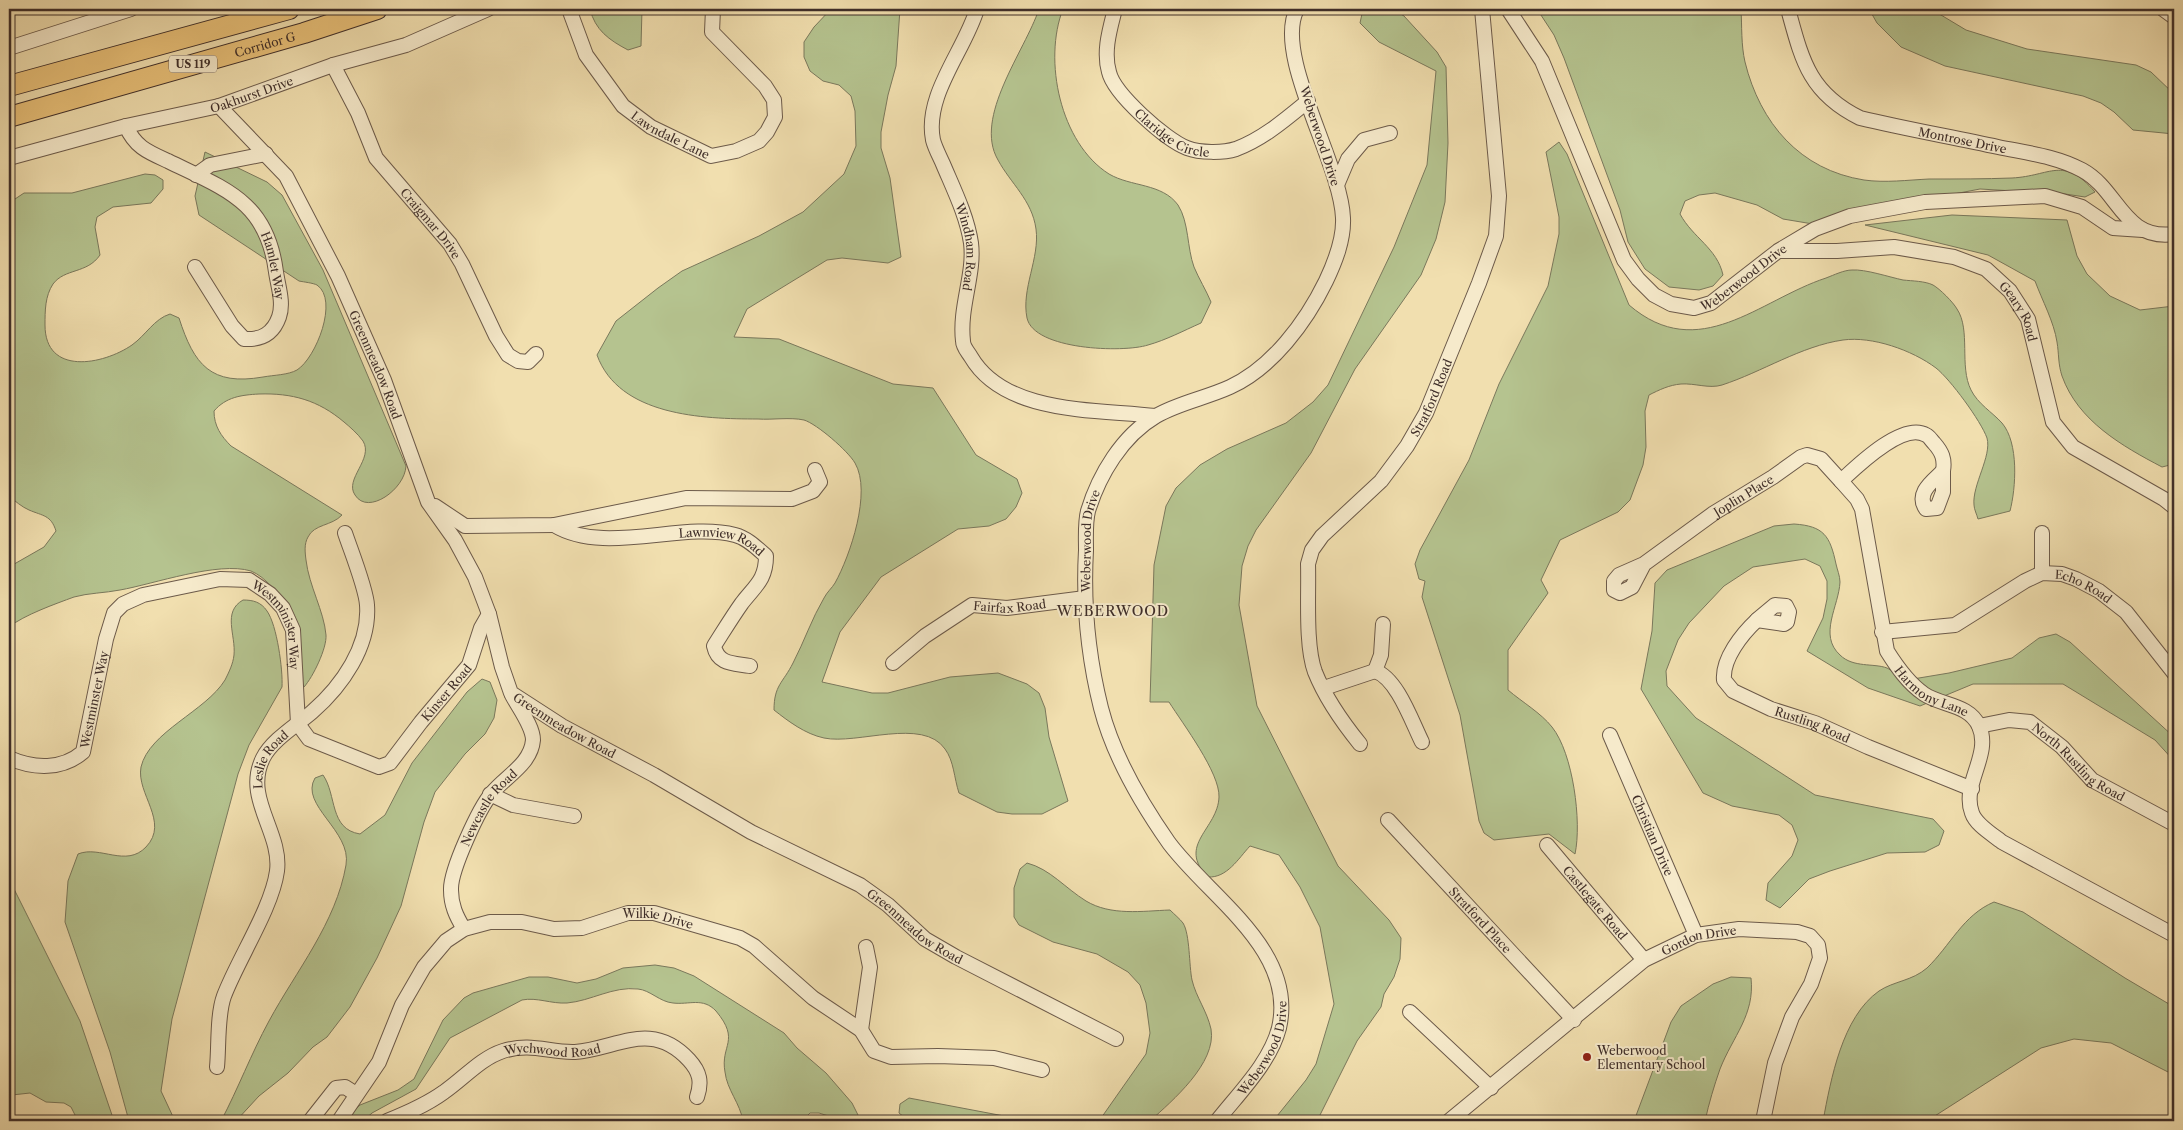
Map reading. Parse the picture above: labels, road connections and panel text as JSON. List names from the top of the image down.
{
  "streets": {
    "highway": ["Corridor G", "US 119"],
    "street": [
      "Oakhurst Drive",
      "Claridge Circle",
      "Lawndale Lane",
      "Weberwood Drive",
      "Montrose Drive",
      "Craigmar Drive",
      "Windham Road",
      "Hamlet Way",
      "Geary Road",
      "Greenmeadow Road",
      "Stratford Road",
      "Joplin Place",
      "Lawnview Road",
      "Echo Road",
      "Fairfax Road",
      "Westminister Way",
      "Harmony Lane",
      "Kinser Road",
      "Westminster Way",
      "Rustling Road",
      "North Rustling Road",
      "Leslie Road",
      "Newcastle Road",
      "Christian Drive",
      "Castlegate Road",
      "Stratford Place",
      "Wilkie Drive",
      "Gordon Drive",
      "Wychwood Road"
    ]
  },
  "crossings": [
    ["Oakhurst Drive", "Craigmar Drive"],
    ["Oakhurst Drive", "Hamlet Way"],
    ["Oakhurst Drive", "Greenmeadow Road"],
    ["Claridge Circle", "Weberwood Drive"],
    ["Weberwood Drive", "Montrose Drive"],
    ["Weberwood Drive", "Windham Road"],
    ["Weberwood Drive", "Geary Road"],
    ["Weberwood Drive", "Fairfax Road"],
    ["Greenmeadow Road", "Lawnview Road"],
    ["Greenmeadow Road", "Kinser Road"],
    ["Greenmeadow Road", "Newcastle Road"],
    ["Joplin Place", "Harmony Lane"],
    ["Echo Road", "Harmony Lane"],
    ["Westminister Way", "Kinser Road"],
    ["Westminister Way", "Westminster Way"],
    ["Westminister Way", "Leslie Road"],
    ["Harmony Lane", "Rustling Road"],
    ["Harmony Lane", "North Rustling Road"],
    ["Kinser Road", "Leslie Road"],
    ["Newcastle Road", "Wilkie Drive"],
    ["Christian Drive", "Gordon Drive"],
    ["Castlegate Road", "Gordon Drive"],
    ["Stratford Place", "Gordon Drive"]
  ],
  "districts": ["WEBERWOOD"],
  "places": ["Weberwood Elementary School"]
}
